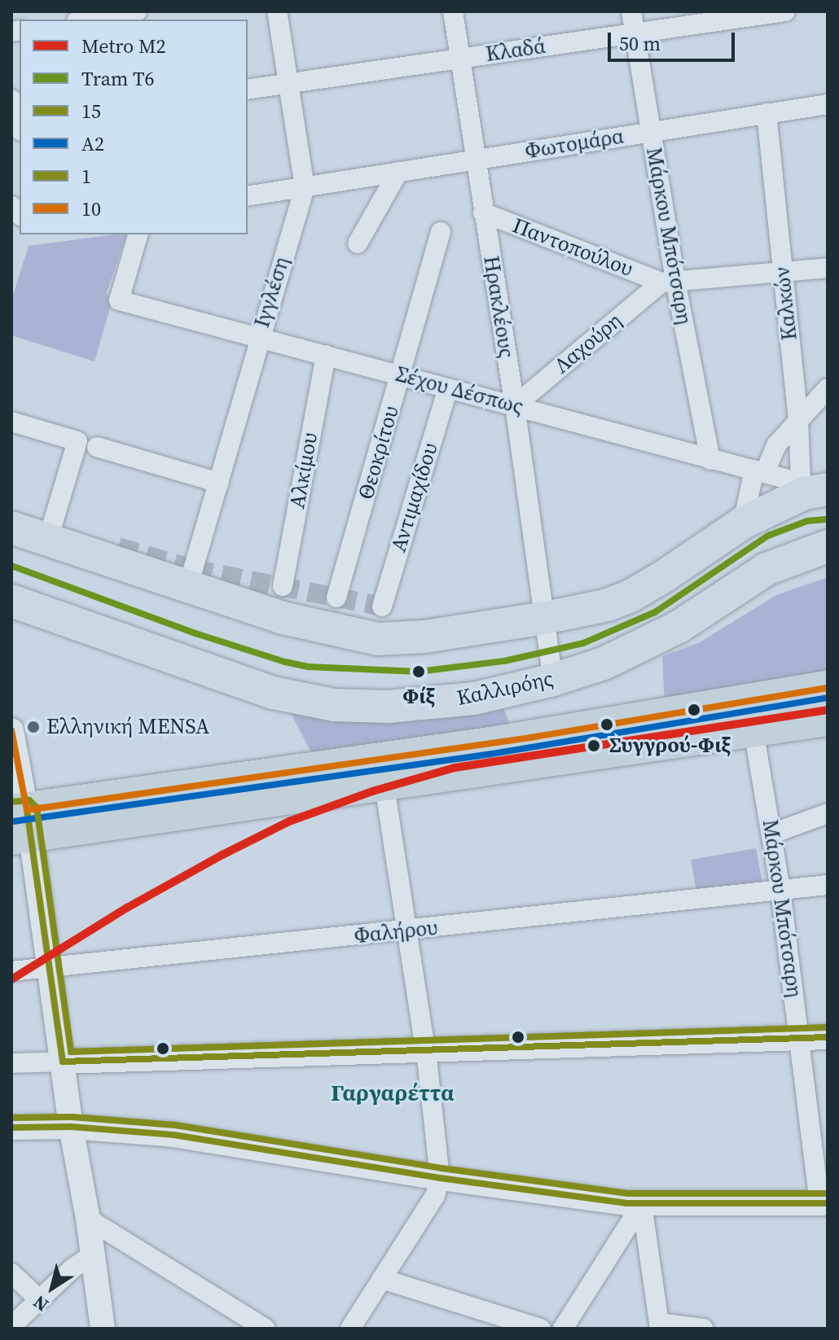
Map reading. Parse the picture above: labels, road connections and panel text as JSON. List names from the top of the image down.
{
  "streets": {
    "main road": ["Καλλιρόης"],
    "street": [
      "Κλαδά",
      "Φωτομάρα",
      "Μάρκου Μπότσαρη",
      "Παντοπούλου",
      "Ιγγλέση",
      "Καλκών",
      "Ηρακλέους",
      "Λαχούρη",
      "Σέχου Δέσπως",
      "Θεοκρίτου",
      "Αλκίμου",
      "Αντιμαχίδου",
      "Φαλήρου"
    ]
  },
  "crossings": [
    ["Κλαδά", "Μάρκου Μπότσαρη"],
    ["Κλαδά", "Ιγγλέση"],
    ["Κλαδά", "Ηρακλέους"],
    ["Φωτομάρα", "Μάρκου Μπότσαρη"],
    ["Φωτομάρα", "Ιγγλέση"],
    ["Φωτομάρα", "Καλκών"],
    ["Φωτομάρα", "Ηρακλέους"],
    ["Μάρκου Μπότσαρη", "Παντοπούλου"],
    ["Μάρκου Μπότσαρη", "Λαχούρη"],
    ["Μάρκου Μπότσαρη", "Σέχου Δέσπως"],
    ["Μάρκου Μπότσαρη", "Φαλήρου"],
    ["Παντοπούλου", "Ηρακλέους"],
    ["Παντοπούλου", "Λαχούρη"],
    ["Ιγγλέση", "Σέχου Δέσπως"],
    ["Καλκών", "Σέχου Δέσπως"],
    ["Ηρακλέους", "Λαχούρη"],
    ["Ηρακλέους", "Σέχου Δέσπως"],
    ["Ηρακλέους", "Καλλιρόης"],
    ["Λαχούρη", "Σέχου Δέσπως"],
    ["Σέχου Δέσπως", "Θεοκρίτου"],
    ["Σέχου Δέσπως", "Αλκίμου"],
    ["Σέχου Δέσπως", "Αντιμαχίδου"]
  ],
  "districts": ["Γαργαρέττα"],
  "places": ["Φίξ", "Ελληνική MENSA", "Συγγρού-Φιξ"],
  "lines": [
    "tram line Τ6",
    "transit line 10",
    "transit line Α2",
    "metro line Μ2",
    "transit line 1",
    "transit line 15"
  ],
  "legend": [
    "Metro Μ2",
    "Tram Τ6",
    "15",
    "Α2",
    "1",
    "10"
  ],
  "scale_bar": "50 m",
  "north": "bottom left"
}
